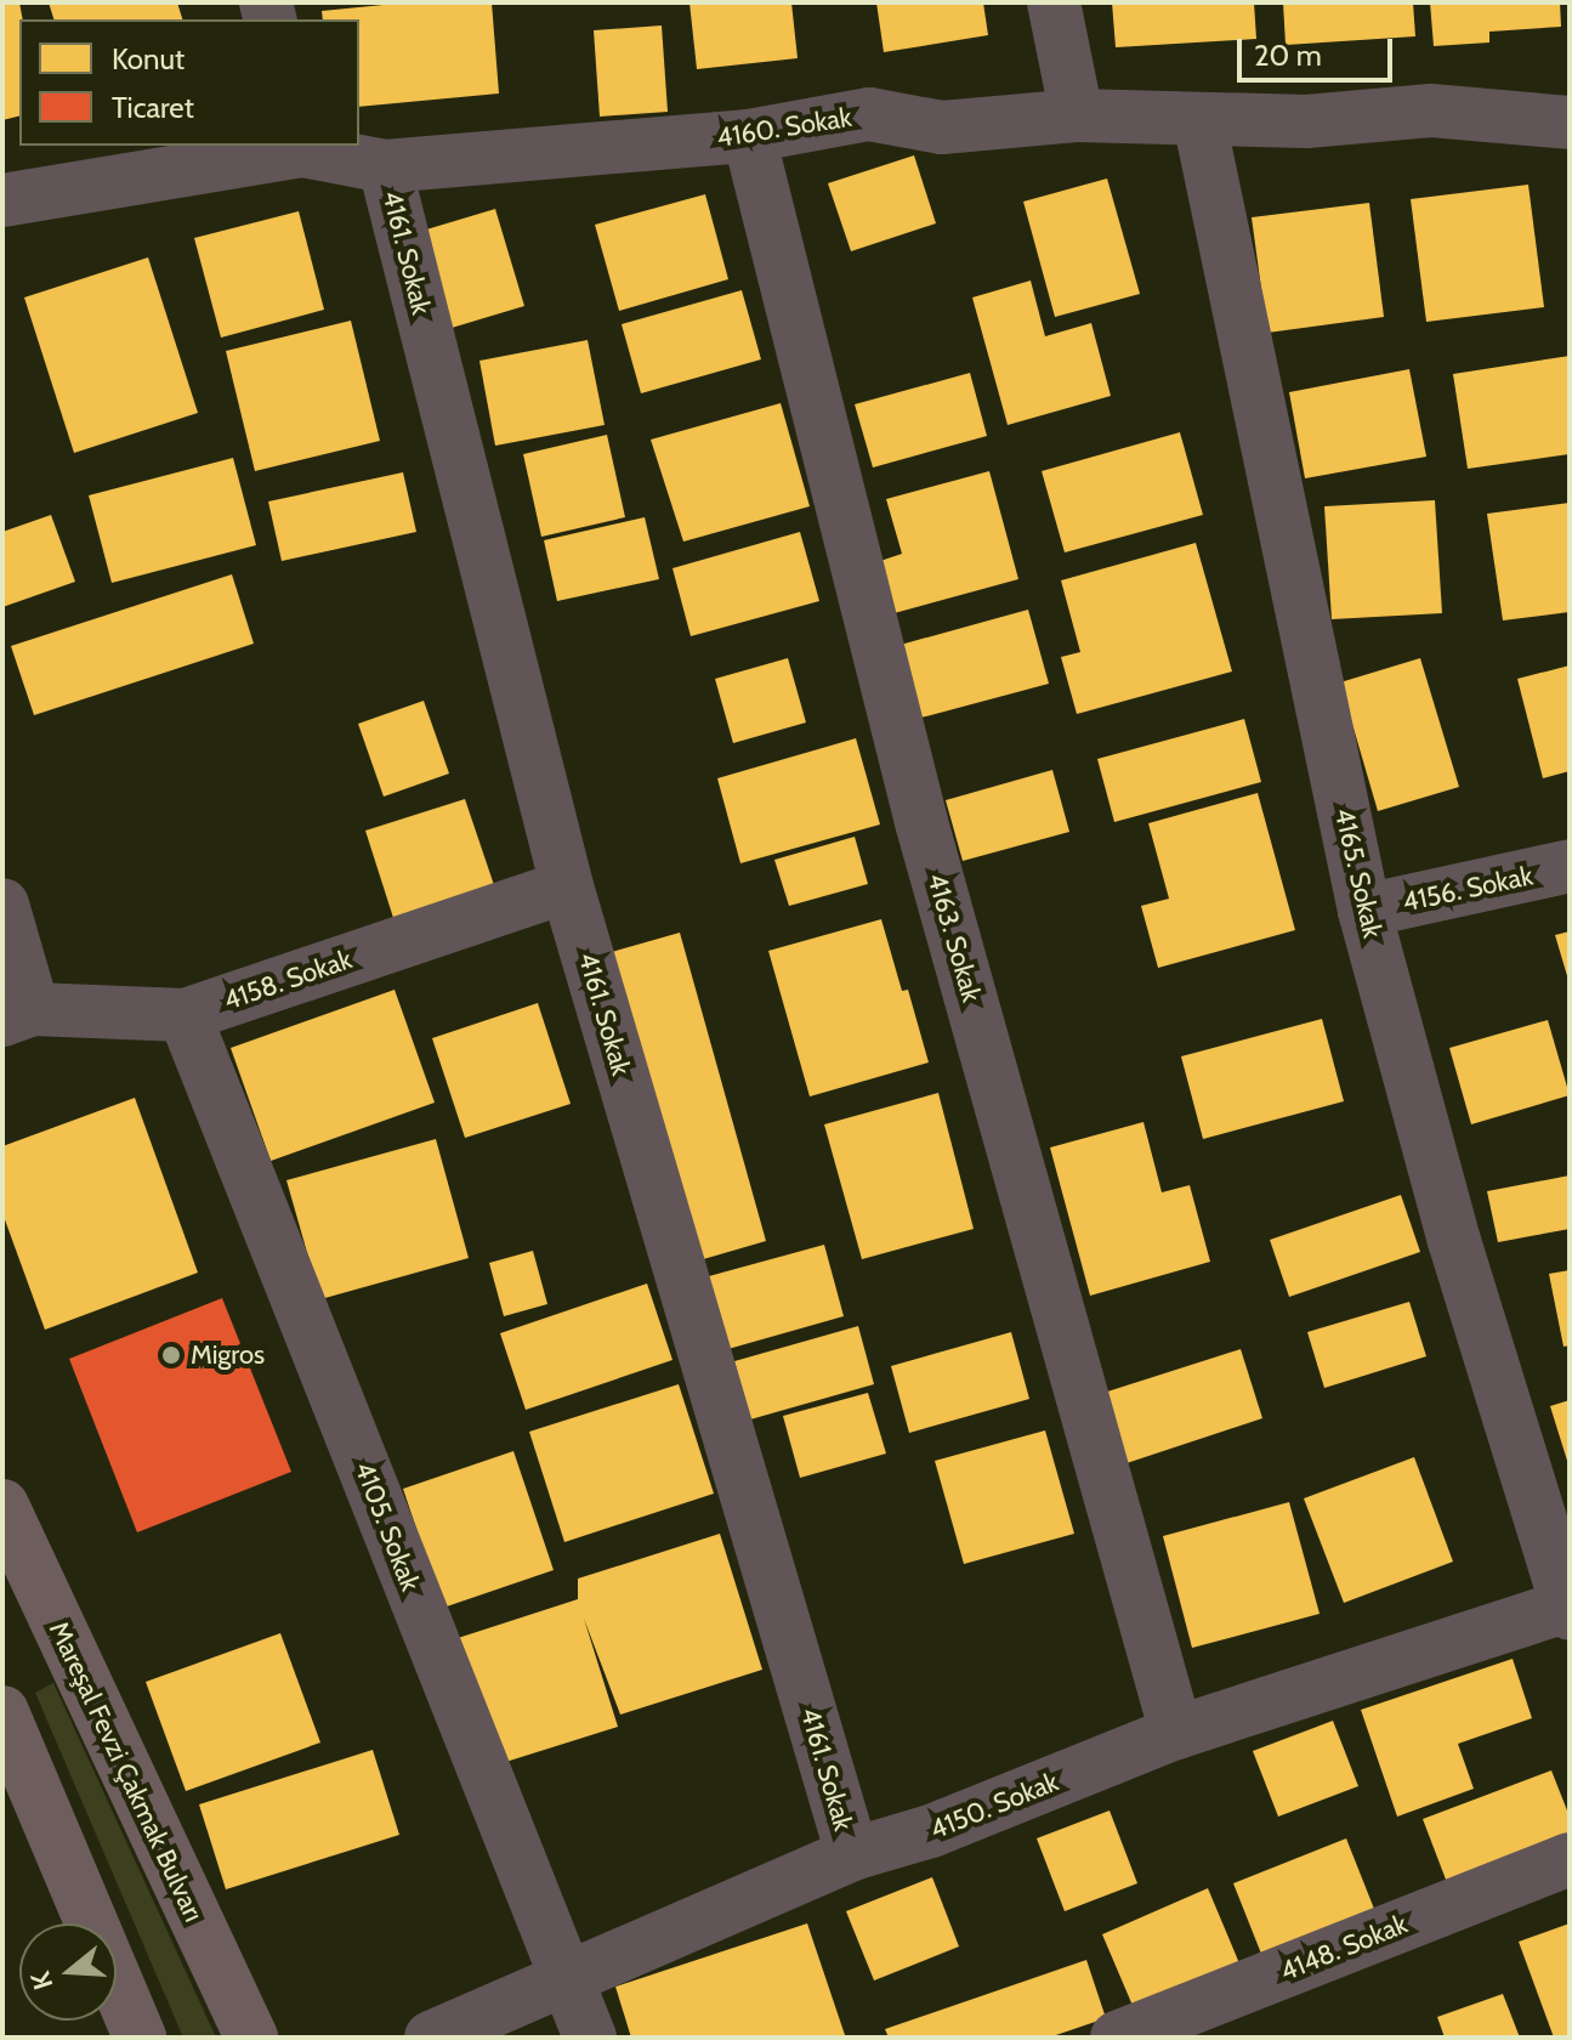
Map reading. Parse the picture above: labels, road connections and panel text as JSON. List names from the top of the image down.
{
  "streets": {
    "highway": ["Mareşal Fevzi Çakmak Bulvarı"],
    "street": [
      "4160. Sokak",
      "4161. Sokak",
      "4165. Sokak",
      "4156. Sokak",
      "4163. Sokak",
      "4158. Sokak",
      "4105. Sokak",
      "4150. Sokak",
      "4148. Sokak"
    ]
  },
  "crossings": [
    ["4160. Sokak", "4161. Sokak"],
    ["4160. Sokak", "4165. Sokak"],
    ["4160. Sokak", "4163. Sokak"],
    ["4161. Sokak", "4158. Sokak"],
    ["4161. Sokak", "4150. Sokak"],
    ["4165. Sokak", "4156. Sokak"],
    ["4165. Sokak", "4150. Sokak"],
    ["4163. Sokak", "4150. Sokak"],
    ["4158. Sokak", "4105. Sokak"],
    ["4105. Sokak", "4150. Sokak"]
  ],
  "places": ["Migros"],
  "legend": ["Konut", "Ticaret"],
  "scale_bar": "20 m",
  "north": "left"
}
